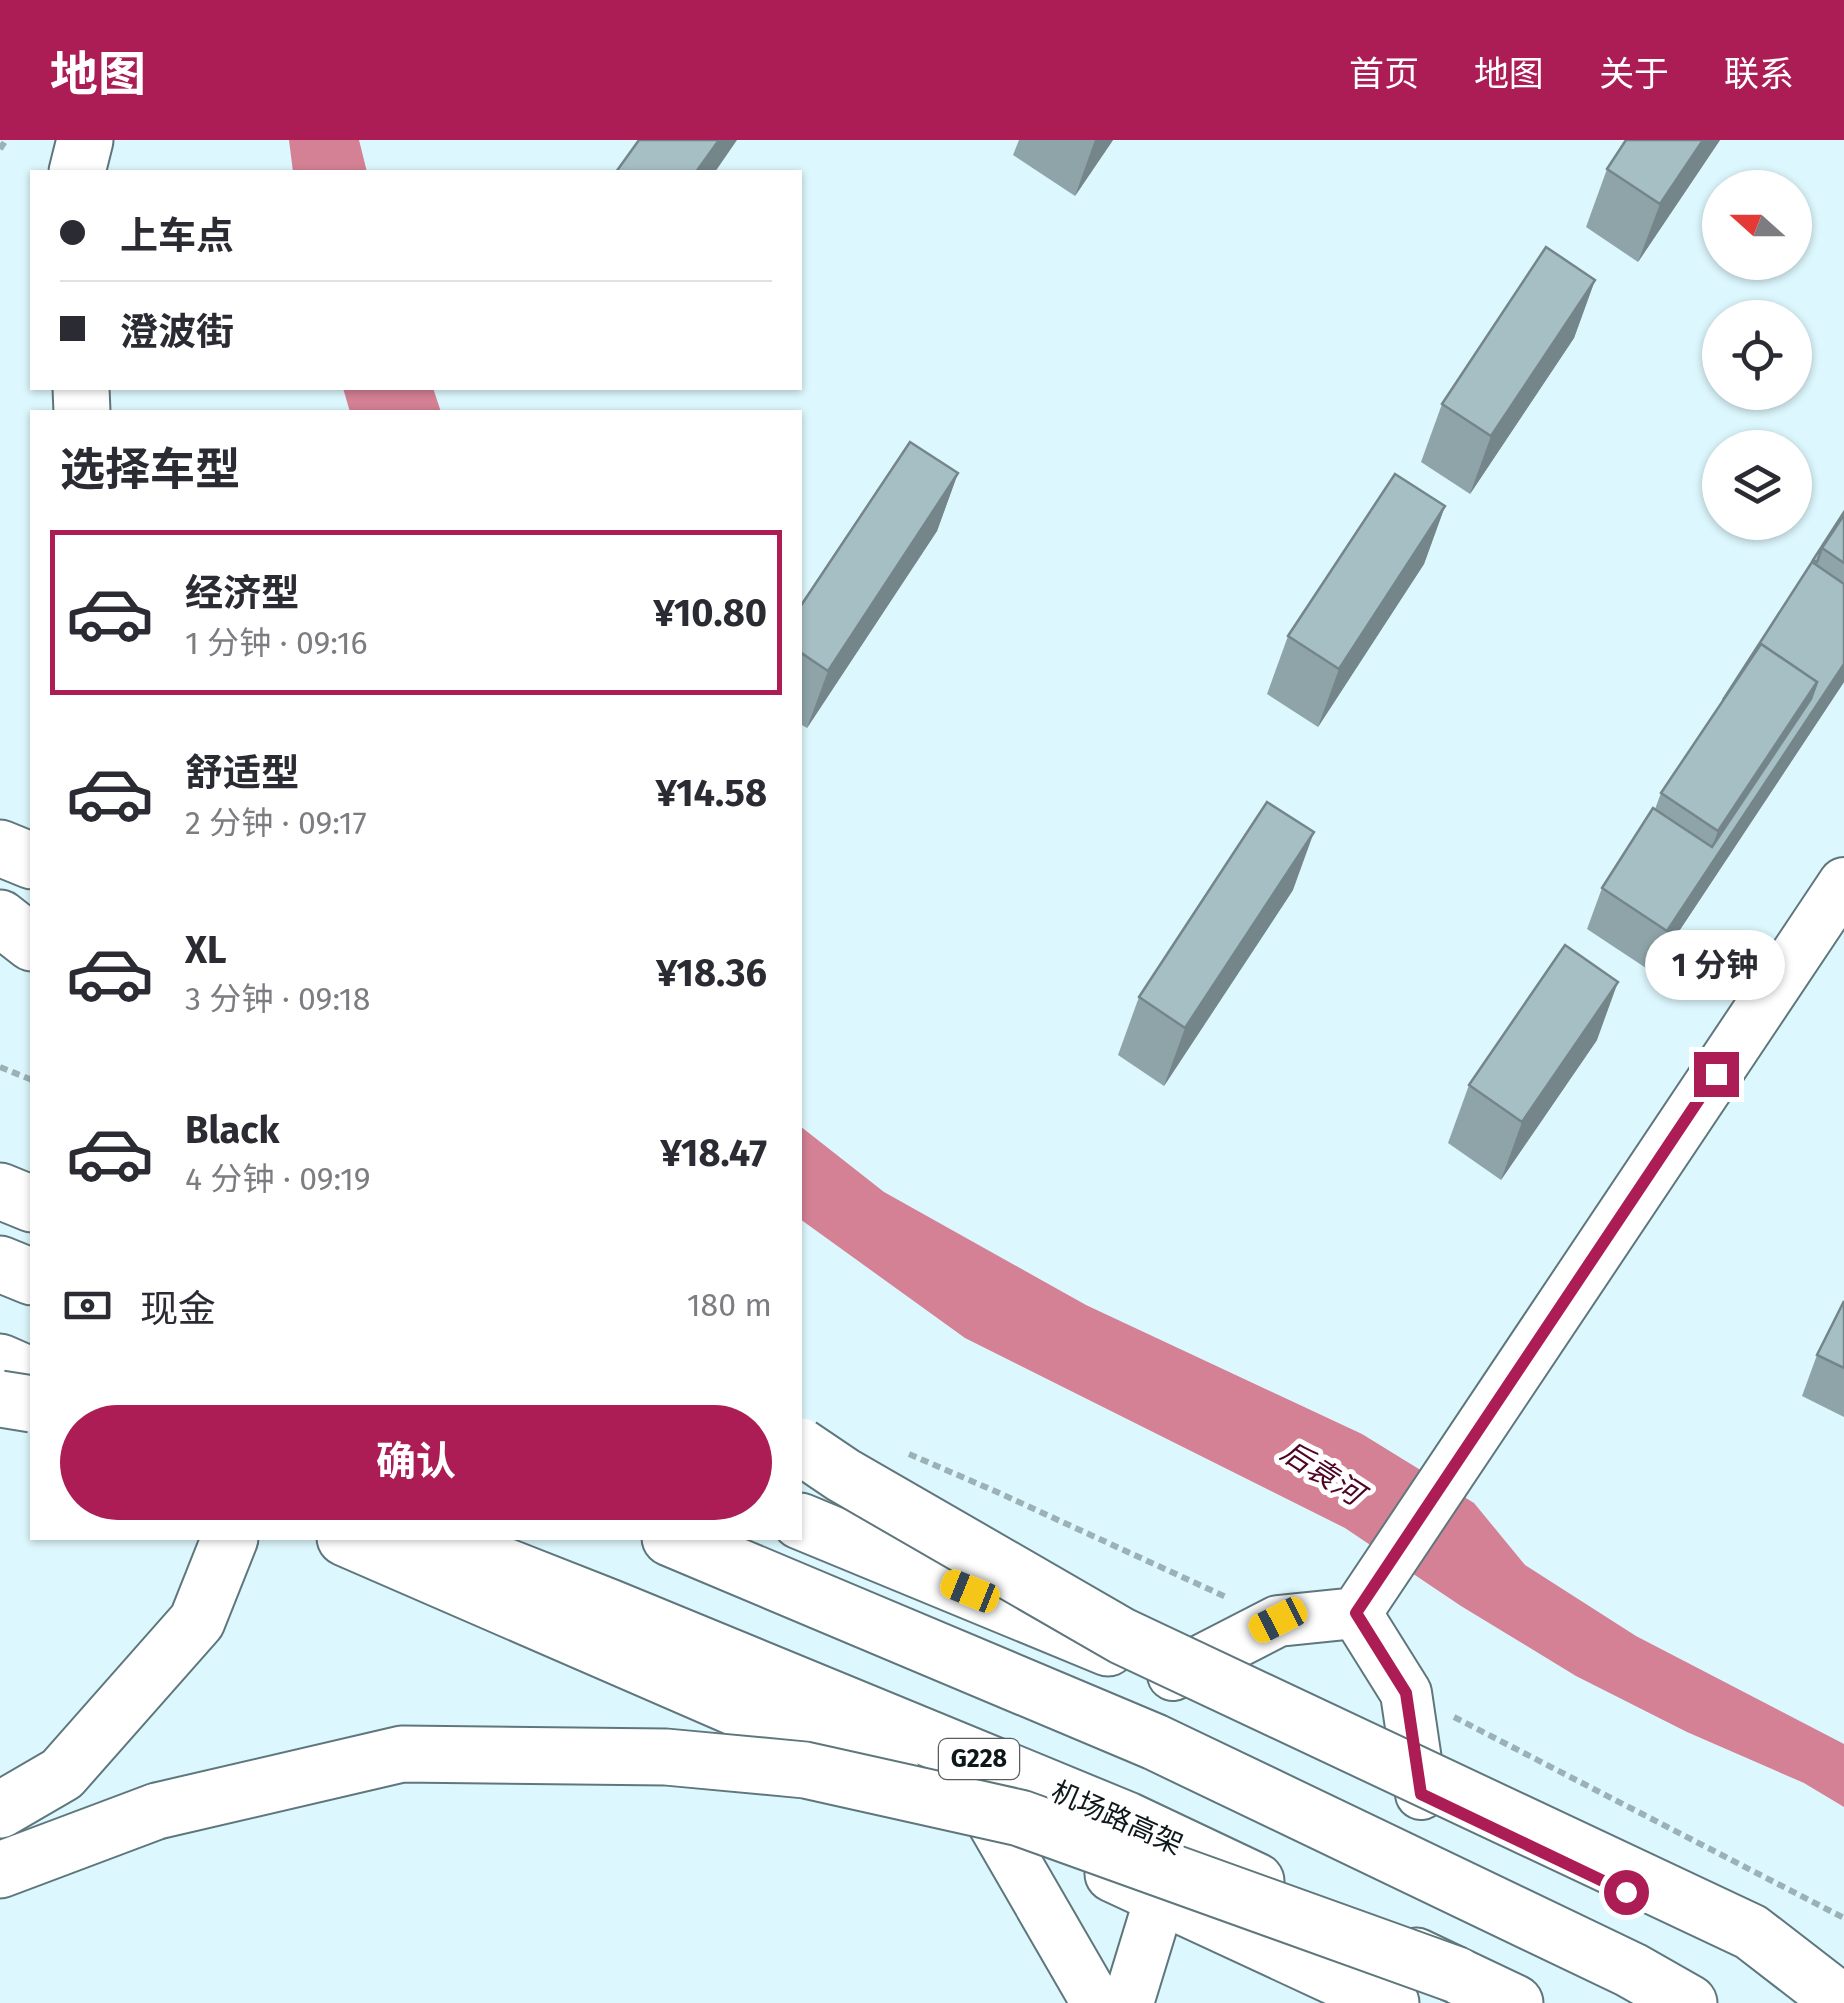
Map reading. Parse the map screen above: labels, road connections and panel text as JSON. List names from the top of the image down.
{
  "streets": {
    "main road": ["G228", "机场路高架"]
  },
  "water": ["后袁河"],
  "north": "left",
  "page": {
    "header": "地图",
    "nav": [
      "首页",
      "地图",
      "关于",
      "联系"
    ],
    "banner": ["上车点", "澄波街"],
    "heading": "选择车型",
    "list": [
      {
        "name": "经济型",
        "note": "1 分钟 · 09:16",
        "value": "¥10.80"
      },
      {
        "name": "舒适型",
        "note": "2 分钟 · 09:17",
        "value": "¥14.58"
      },
      {
        "name": "XL",
        "note": "3 分钟 · 09:18",
        "value": "¥18.36"
      },
      {
        "name": "Black",
        "note": "4 分钟 · 09:19",
        "value": "¥18.47"
      }
    ],
    "bubble": "1 分钟",
    "pay": ["现金", "180 m"],
    "buttons": "确认"
  }
}
